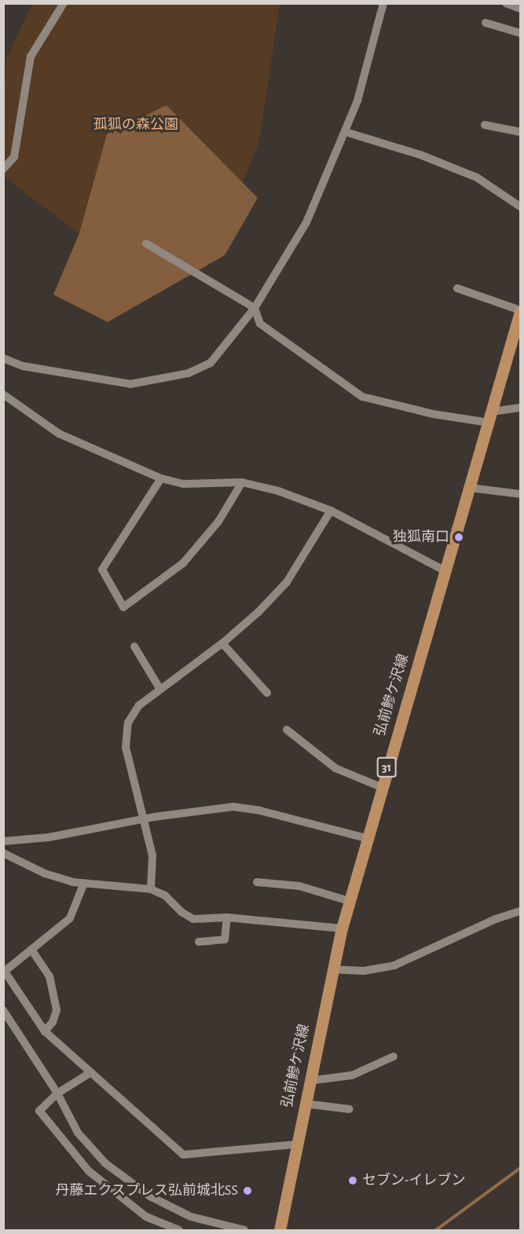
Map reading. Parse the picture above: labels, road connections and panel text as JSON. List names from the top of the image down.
{
  "streets": {
    "main road": ["弘前鰺ケ沢線", "31"]
  },
  "parks": ["孤狐の森公園"],
  "places": ["独狐南口", "セブン-イレブン", "丹藤エクスプレス弘前城北SS"]
}
